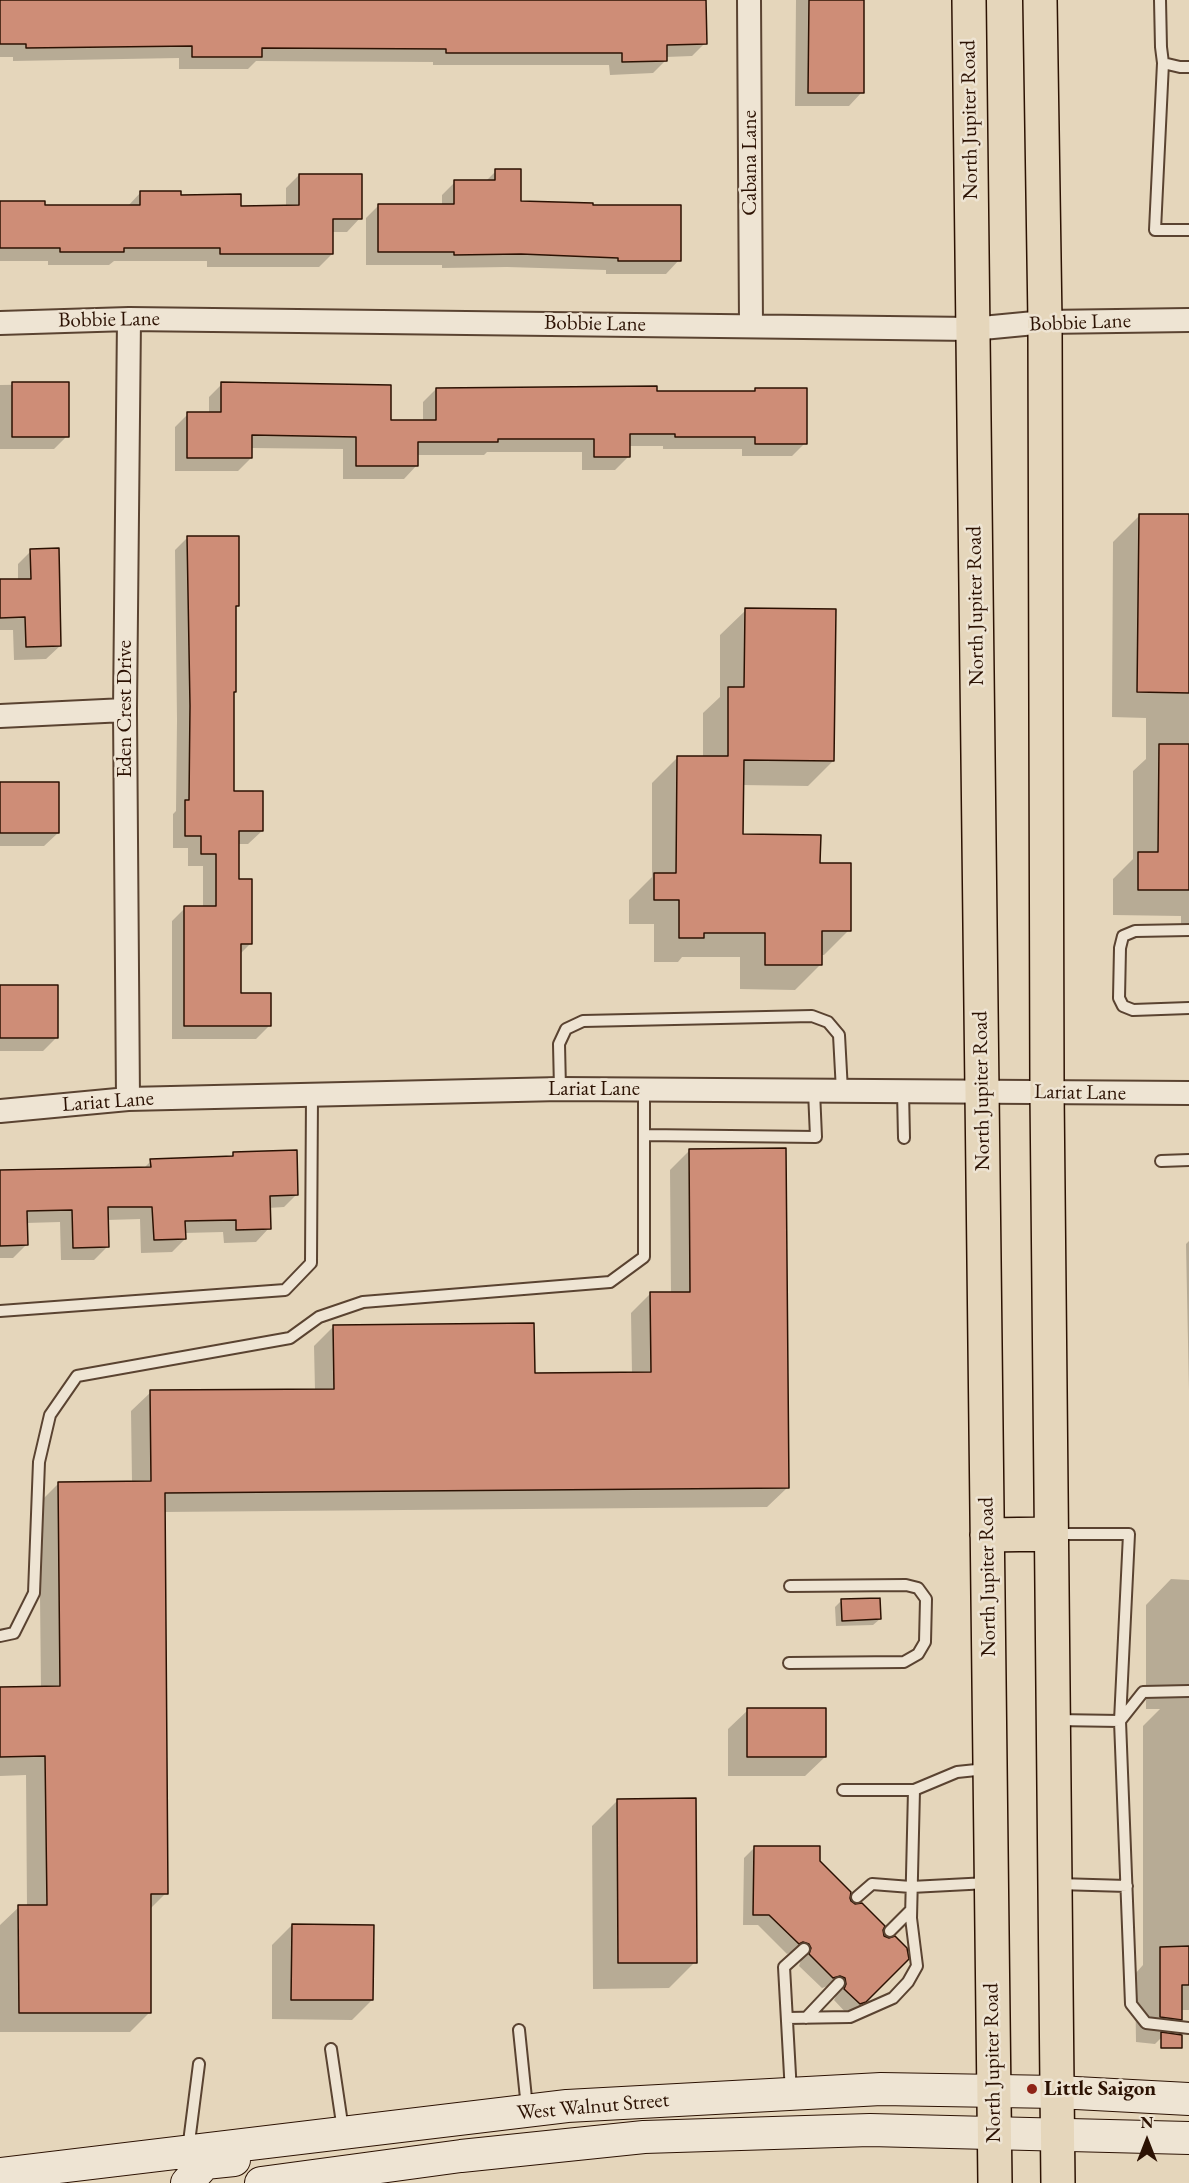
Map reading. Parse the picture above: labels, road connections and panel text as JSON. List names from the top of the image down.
{
  "streets": {
    "main road": ["North Jupiter Road", "West Walnut Street"],
    "street": [
      "Cabana Lane",
      "Bobbie Lane",
      "Eden Crest Drive",
      "Lariat Lane"
    ]
  },
  "crossings": [
    ["North Jupiter Road", "Bobbie Lane"],
    ["North Jupiter Road", "Lariat Lane"],
    ["North Jupiter Road", "West Walnut Street"],
    ["Cabana Lane", "Bobbie Lane"],
    ["Bobbie Lane", "Eden Crest Drive"],
    ["Eden Crest Drive", "Lariat Lane"]
  ],
  "places": ["Little Saigon"],
  "north": "top"
}
